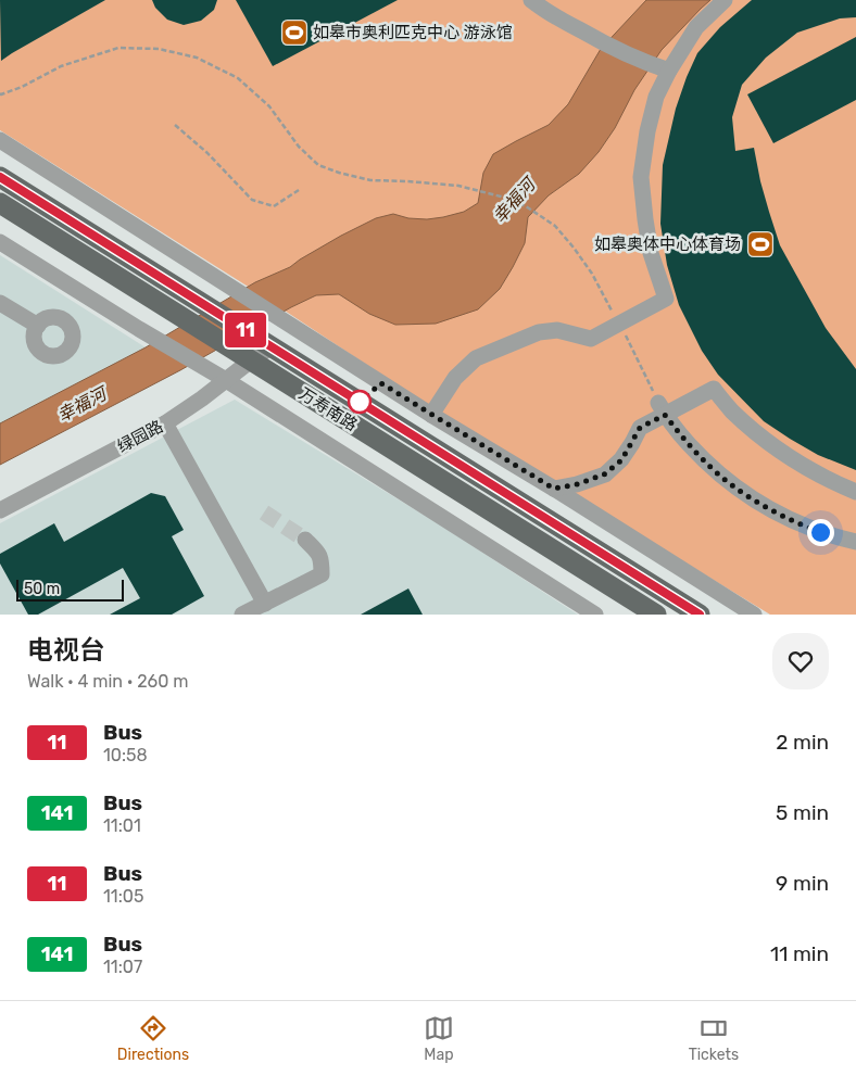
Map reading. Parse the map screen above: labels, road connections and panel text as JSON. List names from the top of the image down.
{
  "streets": {
    "main road": ["万寿南路"],
    "street": ["绿园路"]
  },
  "crossings": [
    ["万寿南路", "绿园路"]
  ],
  "water": ["幸福河"],
  "places": {
    "sports": ["如皋市奥利匹克中心 游泳馆", "如皋奥体中心体育场"]
  },
  "lines": ["bus line 11"],
  "scale_bar": "50 m",
  "page": {
    "on_map": "11",
    "scale": "50 m",
    "heading": ["电视台", "Walk · 4 min · 260 m"],
    "list": [
      {
        "mark": "11",
        "name": "Bus",
        "note": "10:58",
        "value": "2 min"
      },
      {
        "mark": "141",
        "name": "Bus",
        "note": "11:01",
        "value": "5 min"
      },
      {
        "mark": "11",
        "name": "Bus",
        "note": "11:05",
        "value": "9 min"
      },
      {
        "mark": "141",
        "name": "Bus",
        "note": "11:07",
        "value": "11 min"
      }
    ],
    "tabs": ["Directions", "Map", "Tickets"]
  }
}
